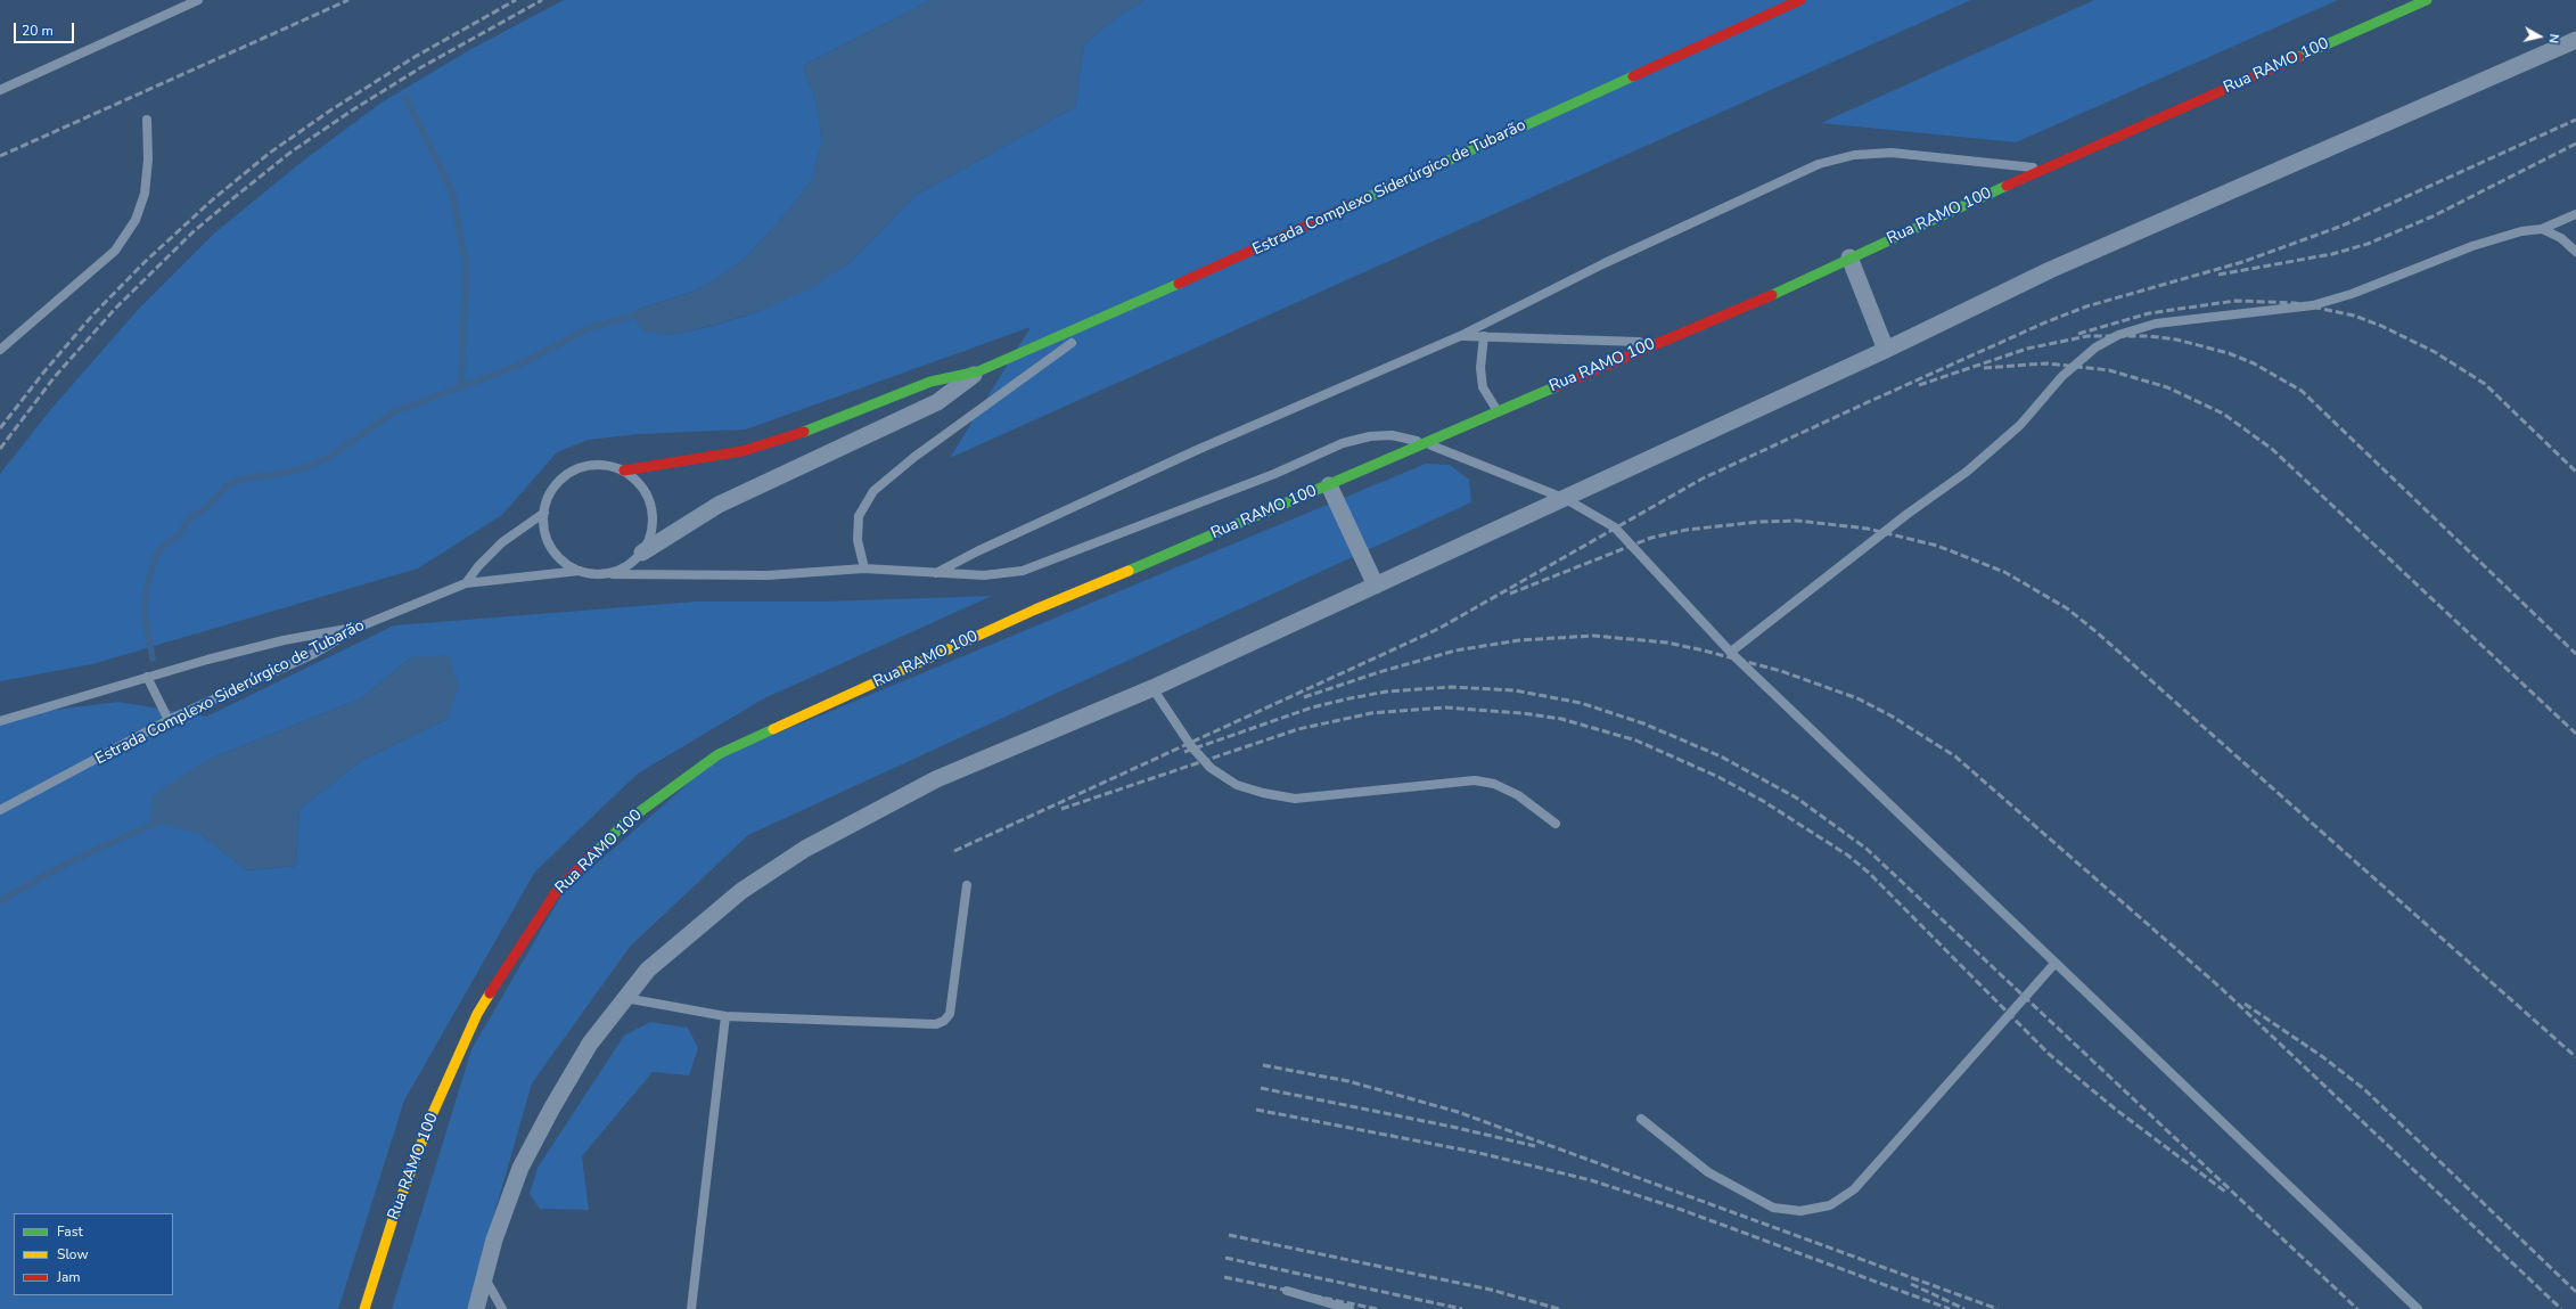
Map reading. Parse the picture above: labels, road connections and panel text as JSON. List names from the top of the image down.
{
  "streets": {
    "street": ["Rua RAMO 100", "Estrada Complexo Siderúrgico de Tubarão"]
  },
  "legend": ["Fast", "Slow", "Jam"],
  "scale_bar": "20 m",
  "north": "right"
}
